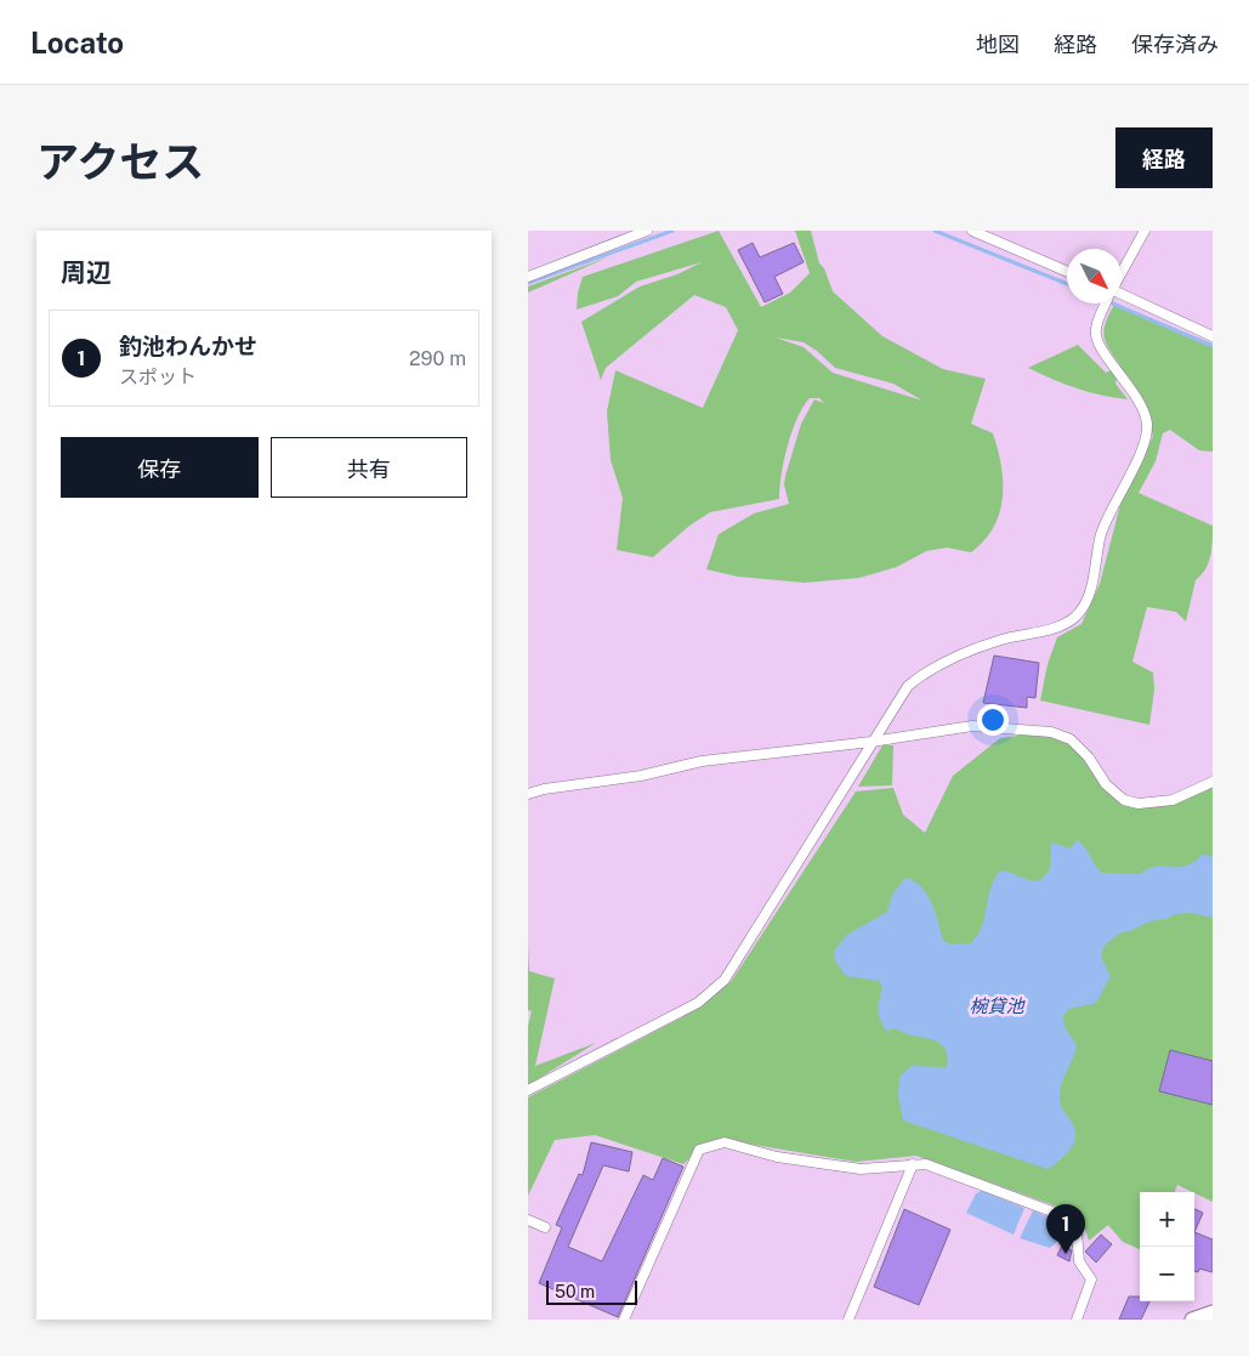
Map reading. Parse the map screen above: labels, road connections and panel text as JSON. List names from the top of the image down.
{
  "water": ["椀貸池"],
  "scale_bar": "50 m",
  "north": "bottom right",
  "page": {
    "header": "Locato",
    "nav": ["地図", "経路", "保存済み"],
    "title": "アクセス",
    "buttons": [
      "経路",
      ["保存", "共有"]
    ],
    "heading": "周辺",
    "list": [
      {
        "mark": "1",
        "name": "釣池わんかせ",
        "note": "スポット",
        "value": "290 m"
      }
    ],
    "map_buttons": ["+", "−"],
    "pins": "1",
    "scale": "50 m"
  }
}
